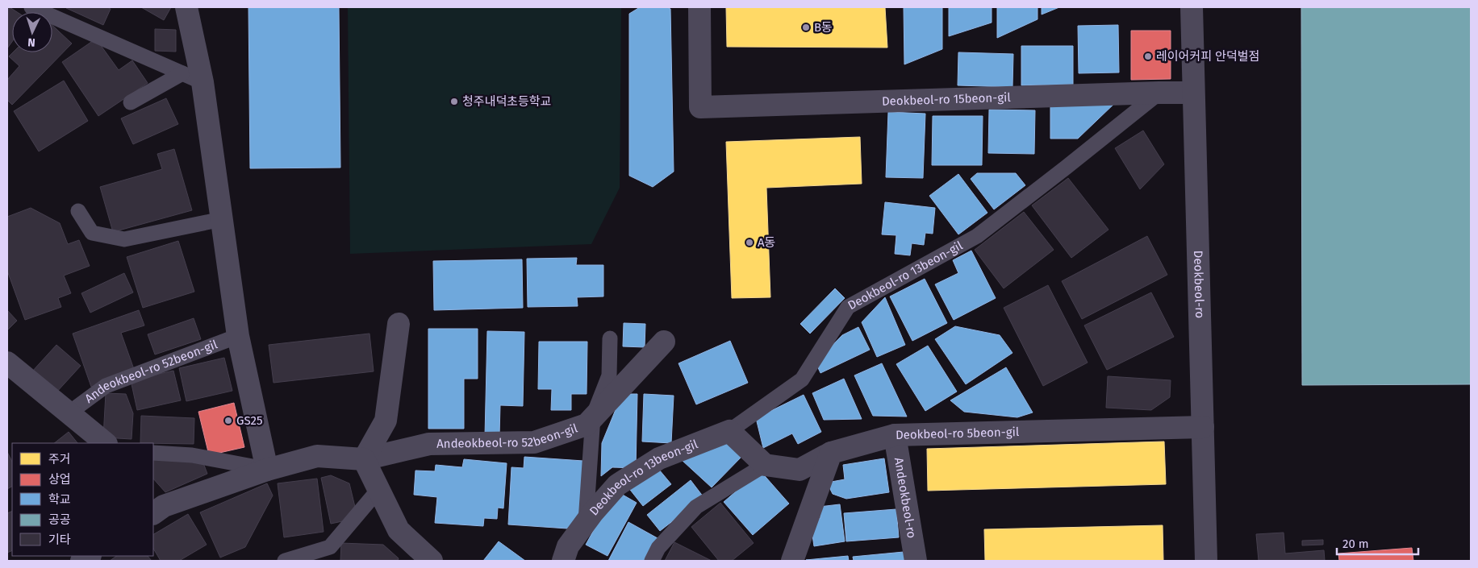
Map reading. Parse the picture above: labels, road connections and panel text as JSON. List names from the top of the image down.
{
  "streets": {
    "street": [
      "Deokbeol-ro 15beon-gil",
      "Deokbeol-ro 13beon-gil",
      "Deokbeol-ro",
      "Andeokbeol-ro 52beon-gil",
      "Deokbeol-ro 5beon-gil",
      "Andeokbeol-ro"
    ]
  },
  "crossings": [
    ["Deokbeol-ro 15beon-gil", "Deokbeol-ro 13beon-gil"],
    ["Deokbeol-ro 15beon-gil", "Deokbeol-ro"],
    ["Deokbeol-ro", "Deokbeol-ro 5beon-gil"],
    ["Deokbeol-ro 5beon-gil", "Andeokbeol-ro"]
  ],
  "places": [
    "B동",
    "레이어커피 안덕벌점",
    "청주내덕초등학교",
    "A동",
    "GS25"
  ],
  "legend": [
    "주거",
    "상업",
    "학교",
    "공공",
    "기타"
  ],
  "scale_bar": "20 m",
  "north": "bottom"
}
